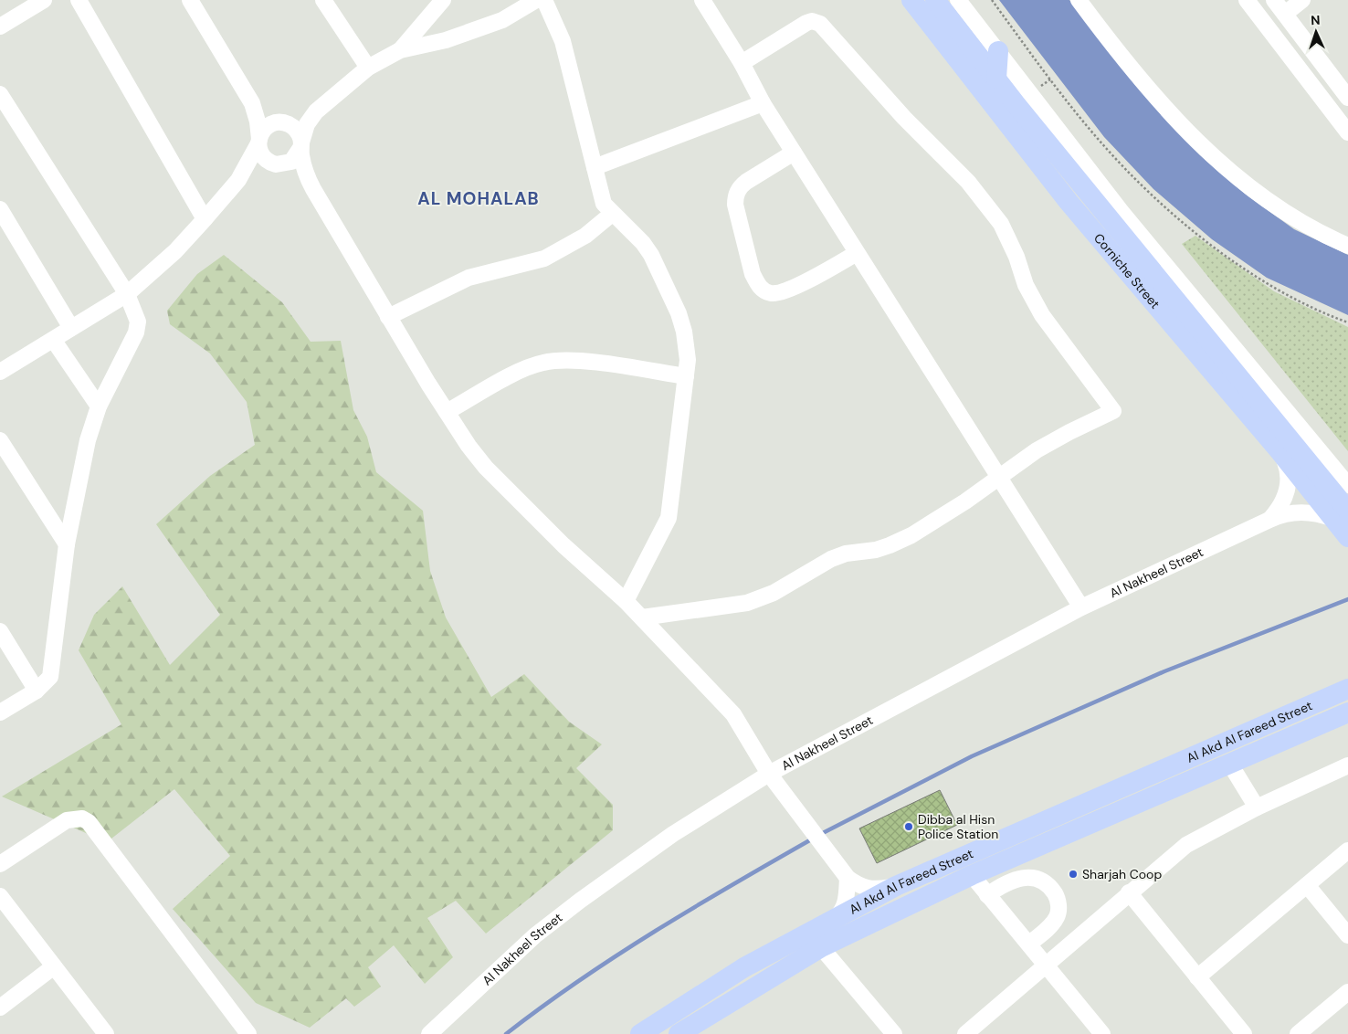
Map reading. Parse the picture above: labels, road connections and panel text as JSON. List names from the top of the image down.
{
  "streets": {
    "main road": ["Corniche Street", "Al Akd Al Fareed Street"],
    "street": ["Al Nakheel Street"]
  },
  "crossings": [
    ["Corniche Street", "Al Nakheel Street"]
  ],
  "districts": ["AL MOHALAB"],
  "places": ["Dibba al Hisn Police Station", "Sharjah Coop"],
  "north": "top"
}
